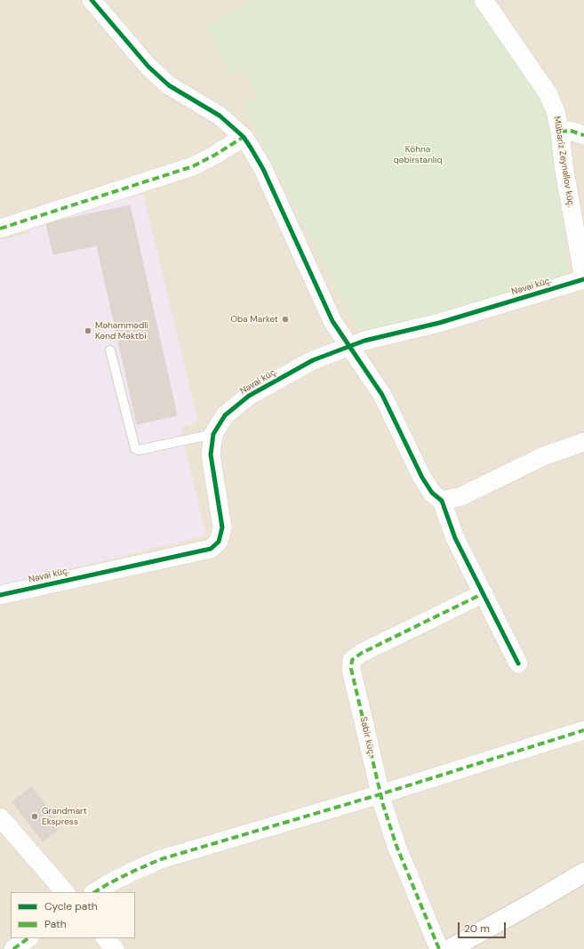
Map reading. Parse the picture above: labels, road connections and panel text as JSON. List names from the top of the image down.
{
  "streets": {
    "street": ["Mübariz Zeynallov küç.", "Nəvai küç.", "Sabir küç."]
  },
  "crossings": [
    ["Mübariz Zeynallov küç.", "Nəvai küç."]
  ],
  "parks": ["Köhnə qəbirstanlıq"],
  "places": ["Oba Market", "Məhəmmədli Kənd Məktbi", "Grandmart Ekspress"],
  "legend": ["Cycle path", "Path"],
  "scale_bar": "20 m"
}
